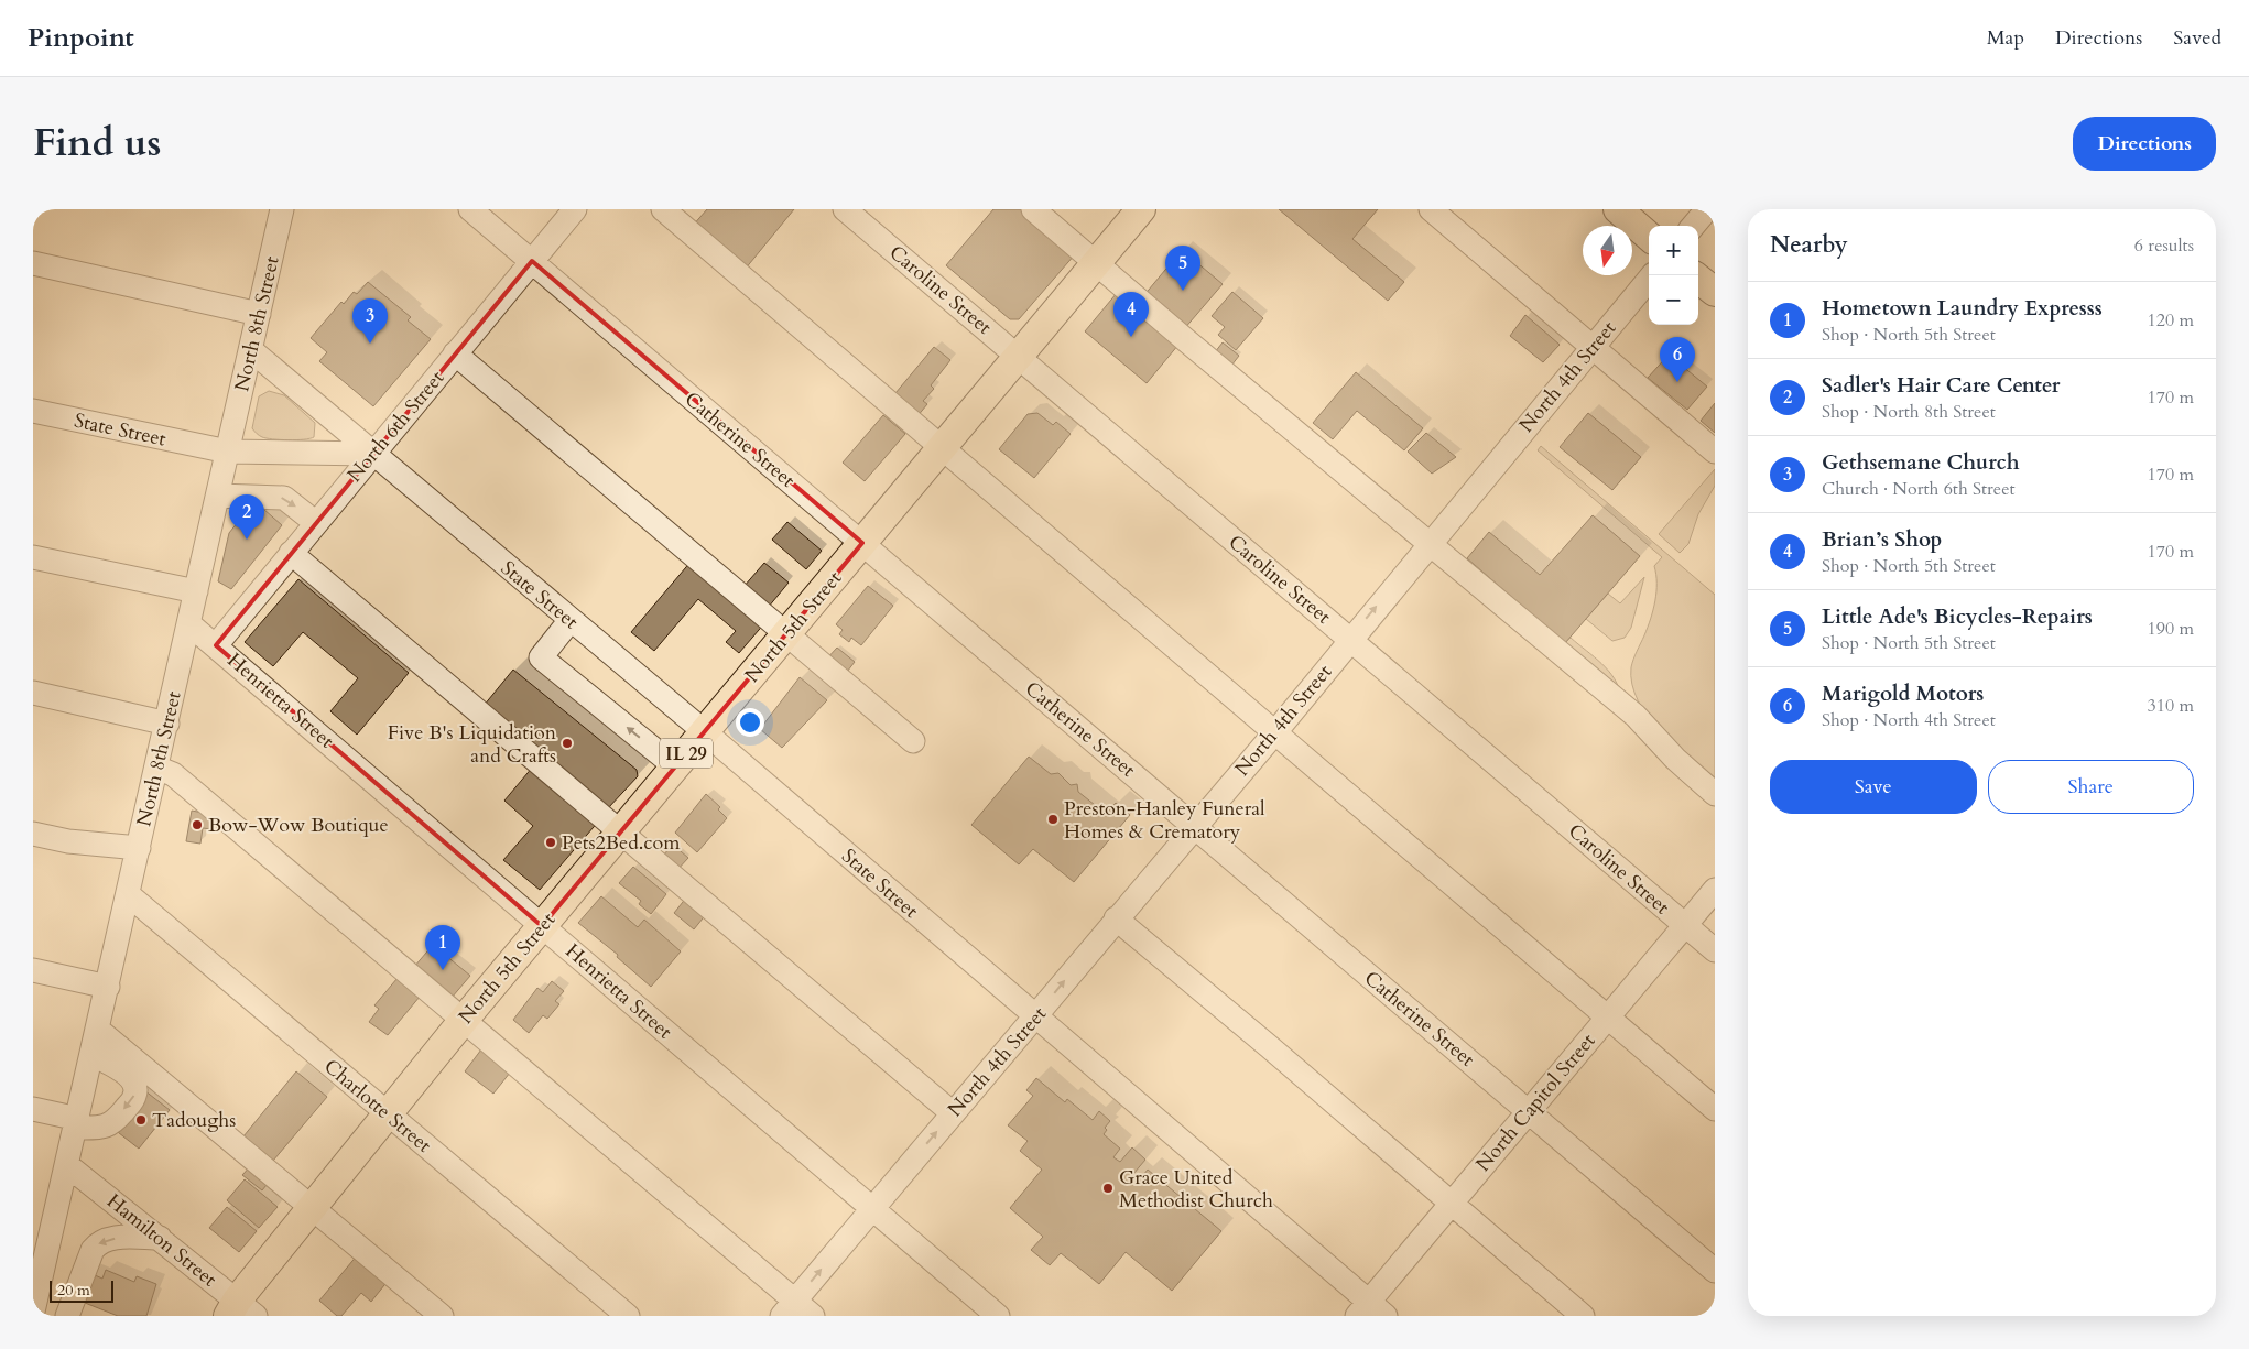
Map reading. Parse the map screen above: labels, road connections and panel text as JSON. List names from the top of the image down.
{
  "streets": {
    "main road": ["North 5th Street", "IL 29"],
    "street": [
      "Caroline Street",
      "North 8th Street",
      "North 4th Street",
      "North 6th Street",
      "State Street",
      "Catherine Street",
      "Henrietta Street",
      "North Capitol Street",
      "Charlotte Street",
      "Hamilton Street"
    ]
  },
  "crossings": [
    ["Caroline Street", "North 4th Street"],
    ["Caroline Street", "North 5th Street"],
    ["Caroline Street", "North Capitol Street"],
    ["North 8th Street", "State Street"],
    ["North 8th Street", "Henrietta Street"],
    ["North 8th Street", "Charlotte Street"],
    ["North 8th Street", "Hamilton Street"],
    ["North 4th Street", "State Street"],
    ["North 4th Street", "Catherine Street"],
    ["North 4th Street", "Henrietta Street"],
    ["North 6th Street", "State Street"],
    ["North 6th Street", "Catherine Street"],
    ["North 6th Street", "Henrietta Street"],
    ["State Street", "North 5th Street"],
    ["State Street", "North Capitol Street"],
    ["Catherine Street", "North 5th Street"],
    ["Catherine Street", "North Capitol Street"],
    ["North 5th Street", "Henrietta Street"],
    ["North 5th Street", "Charlotte Street"],
    ["North 5th Street", "Hamilton Street"]
  ],
  "one_way": ["North 4th Street"],
  "places": [
    "Five B's Liquidation and Crafts",
    "Preston-Hanley Funeral Homes & Crematory",
    "Bow-Wow Boutique",
    "Pets2Bed.com",
    "Tadoughs",
    "Grace United Methodist Church"
  ],
  "scale_bar": "20 m",
  "north": "bottom",
  "page": {
    "header": "Pinpoint",
    "nav": ["Map", "Directions", "Saved"],
    "title": "Find us",
    "buttons": [
      "Directions",
      ["Save", "Share"]
    ],
    "heading": ["Nearby", "6 results"],
    "map_buttons": ["+", "−"],
    "pins": [
      "5",
      "4",
      "3",
      "6",
      "2",
      "1"
    ],
    "list": [
      {
        "mark": "1",
        "name": "Hometown Laundry Expresss",
        "note": "Shop · North 5th Street",
        "value": "120 m"
      },
      {
        "mark": "2",
        "name": "Sadler's Hair Care Center",
        "note": "Shop · North 8th Street",
        "value": "170 m"
      },
      {
        "mark": "3",
        "name": "Gethsemane Church",
        "note": "Church · North 6th Street",
        "value": "170 m"
      },
      {
        "mark": "4",
        "name": "Brian’s Shop",
        "note": "Shop · North 5th Street",
        "value": "170 m"
      },
      {
        "mark": "5",
        "name": "Little Ade's Bicycles-Repairs",
        "note": "Shop · North 5th Street",
        "value": "190 m"
      },
      {
        "mark": "6",
        "name": "Marigold Motors",
        "note": "Shop · North 4th Street",
        "value": "310 m"
      }
    ],
    "scale": "20 m"
  }
}
